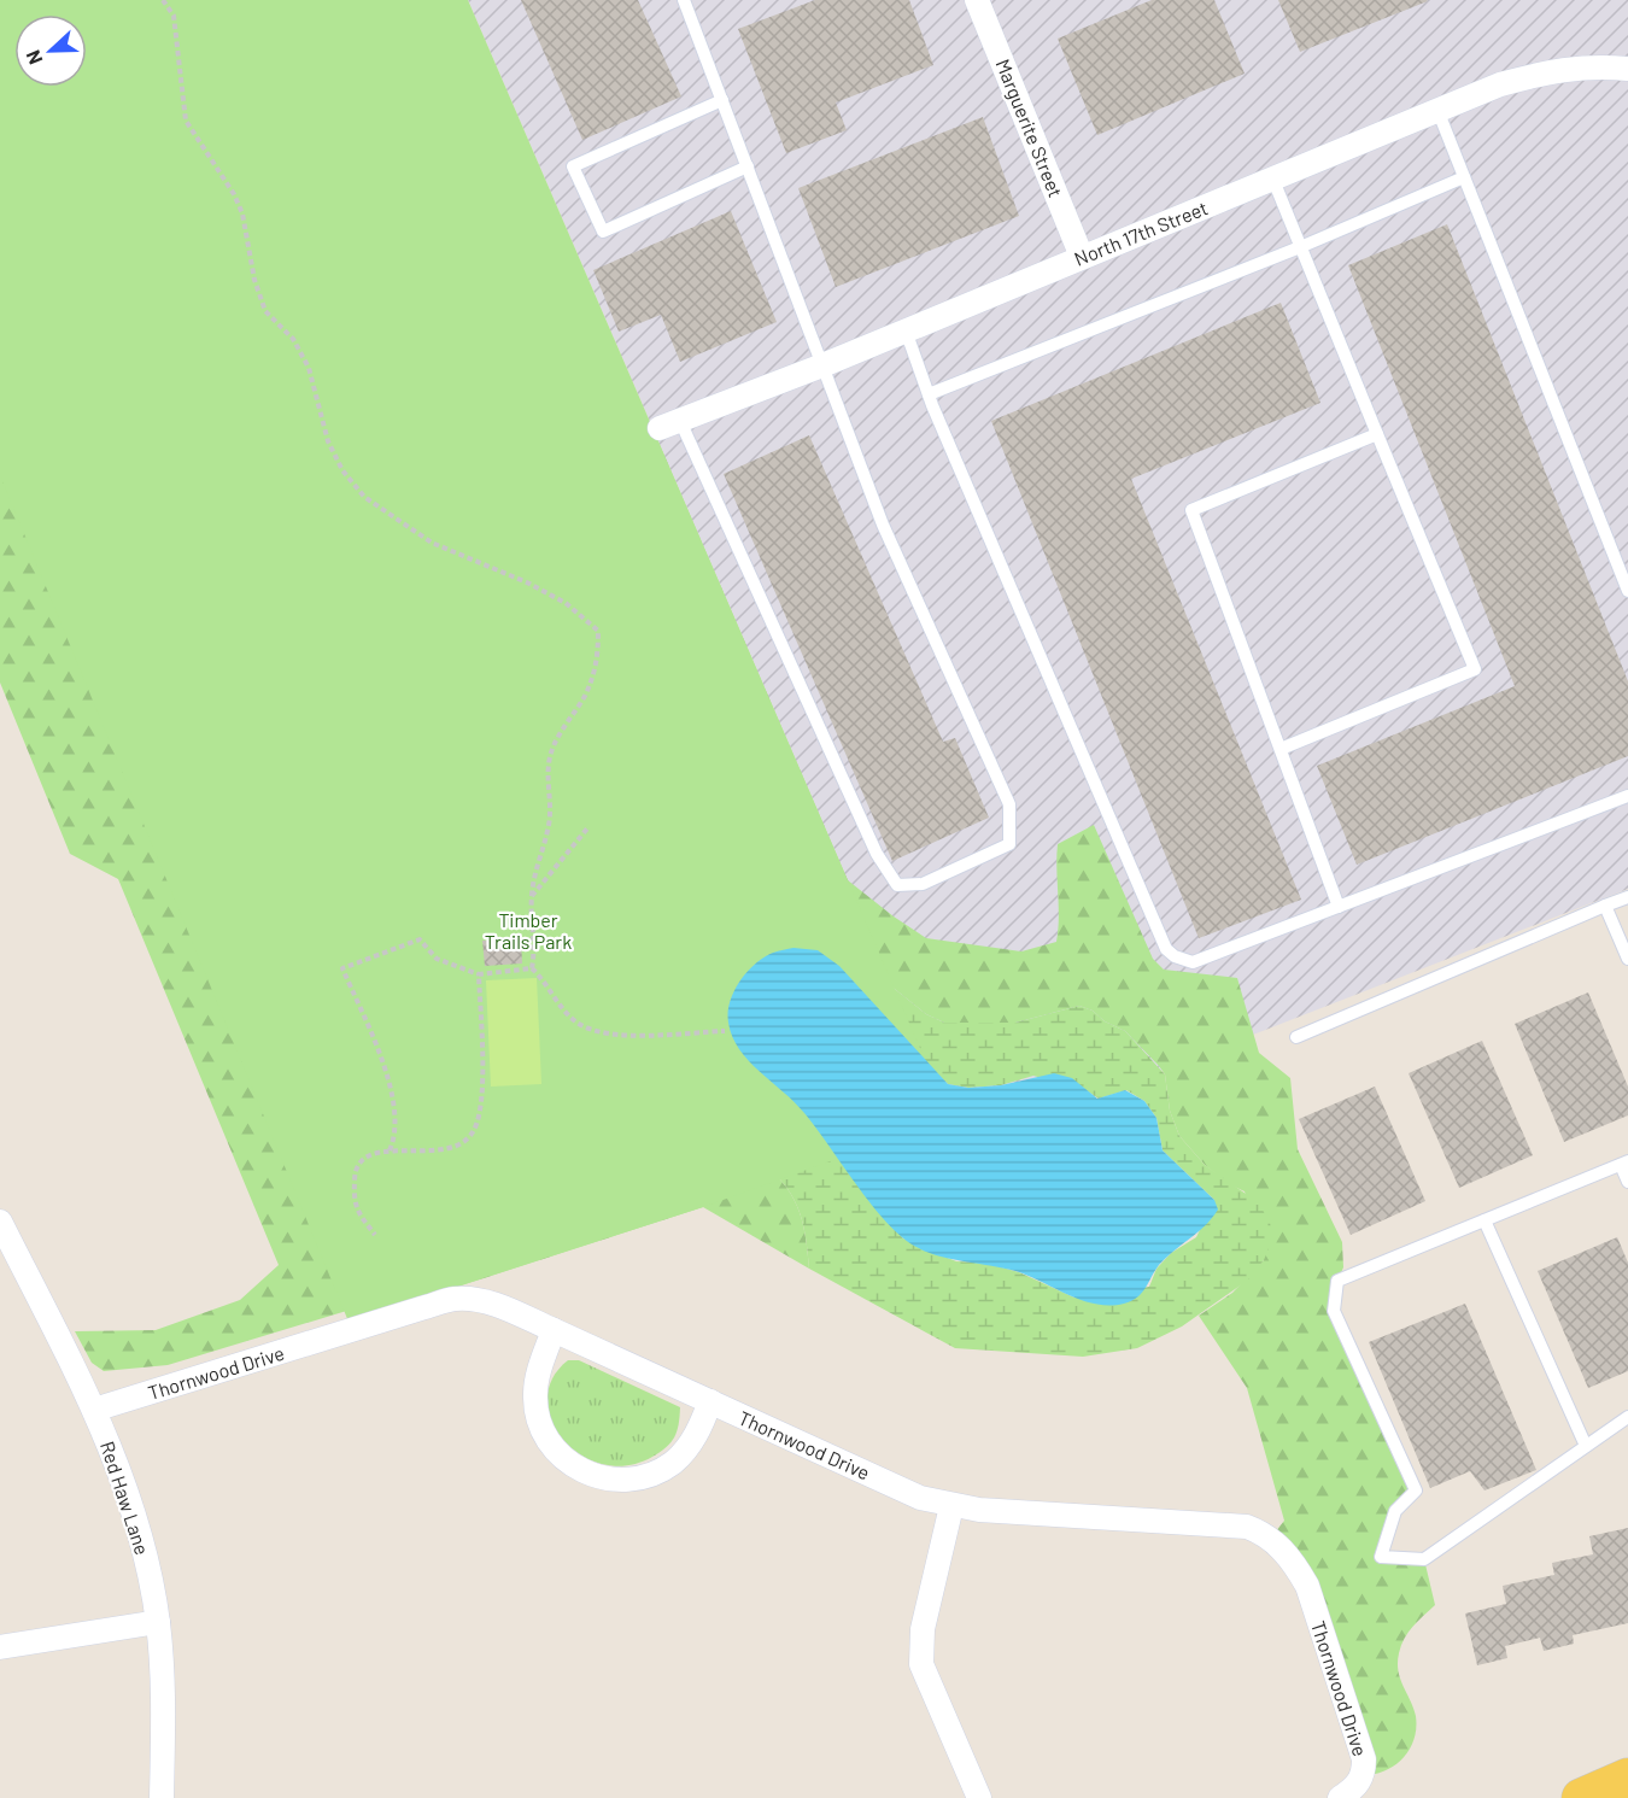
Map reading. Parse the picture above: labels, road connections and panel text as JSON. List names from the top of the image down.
{
  "streets": {
    "street": [
      "Marguerite Street",
      "North 17th Street",
      "Thornwood Drive",
      "Red Haw Lane"
    ]
  },
  "crossings": [
    ["Marguerite Street", "North 17th Street"],
    ["Thornwood Drive", "Red Haw Lane"]
  ],
  "parks": ["Timber Trails Park"],
  "north": "left"
}
